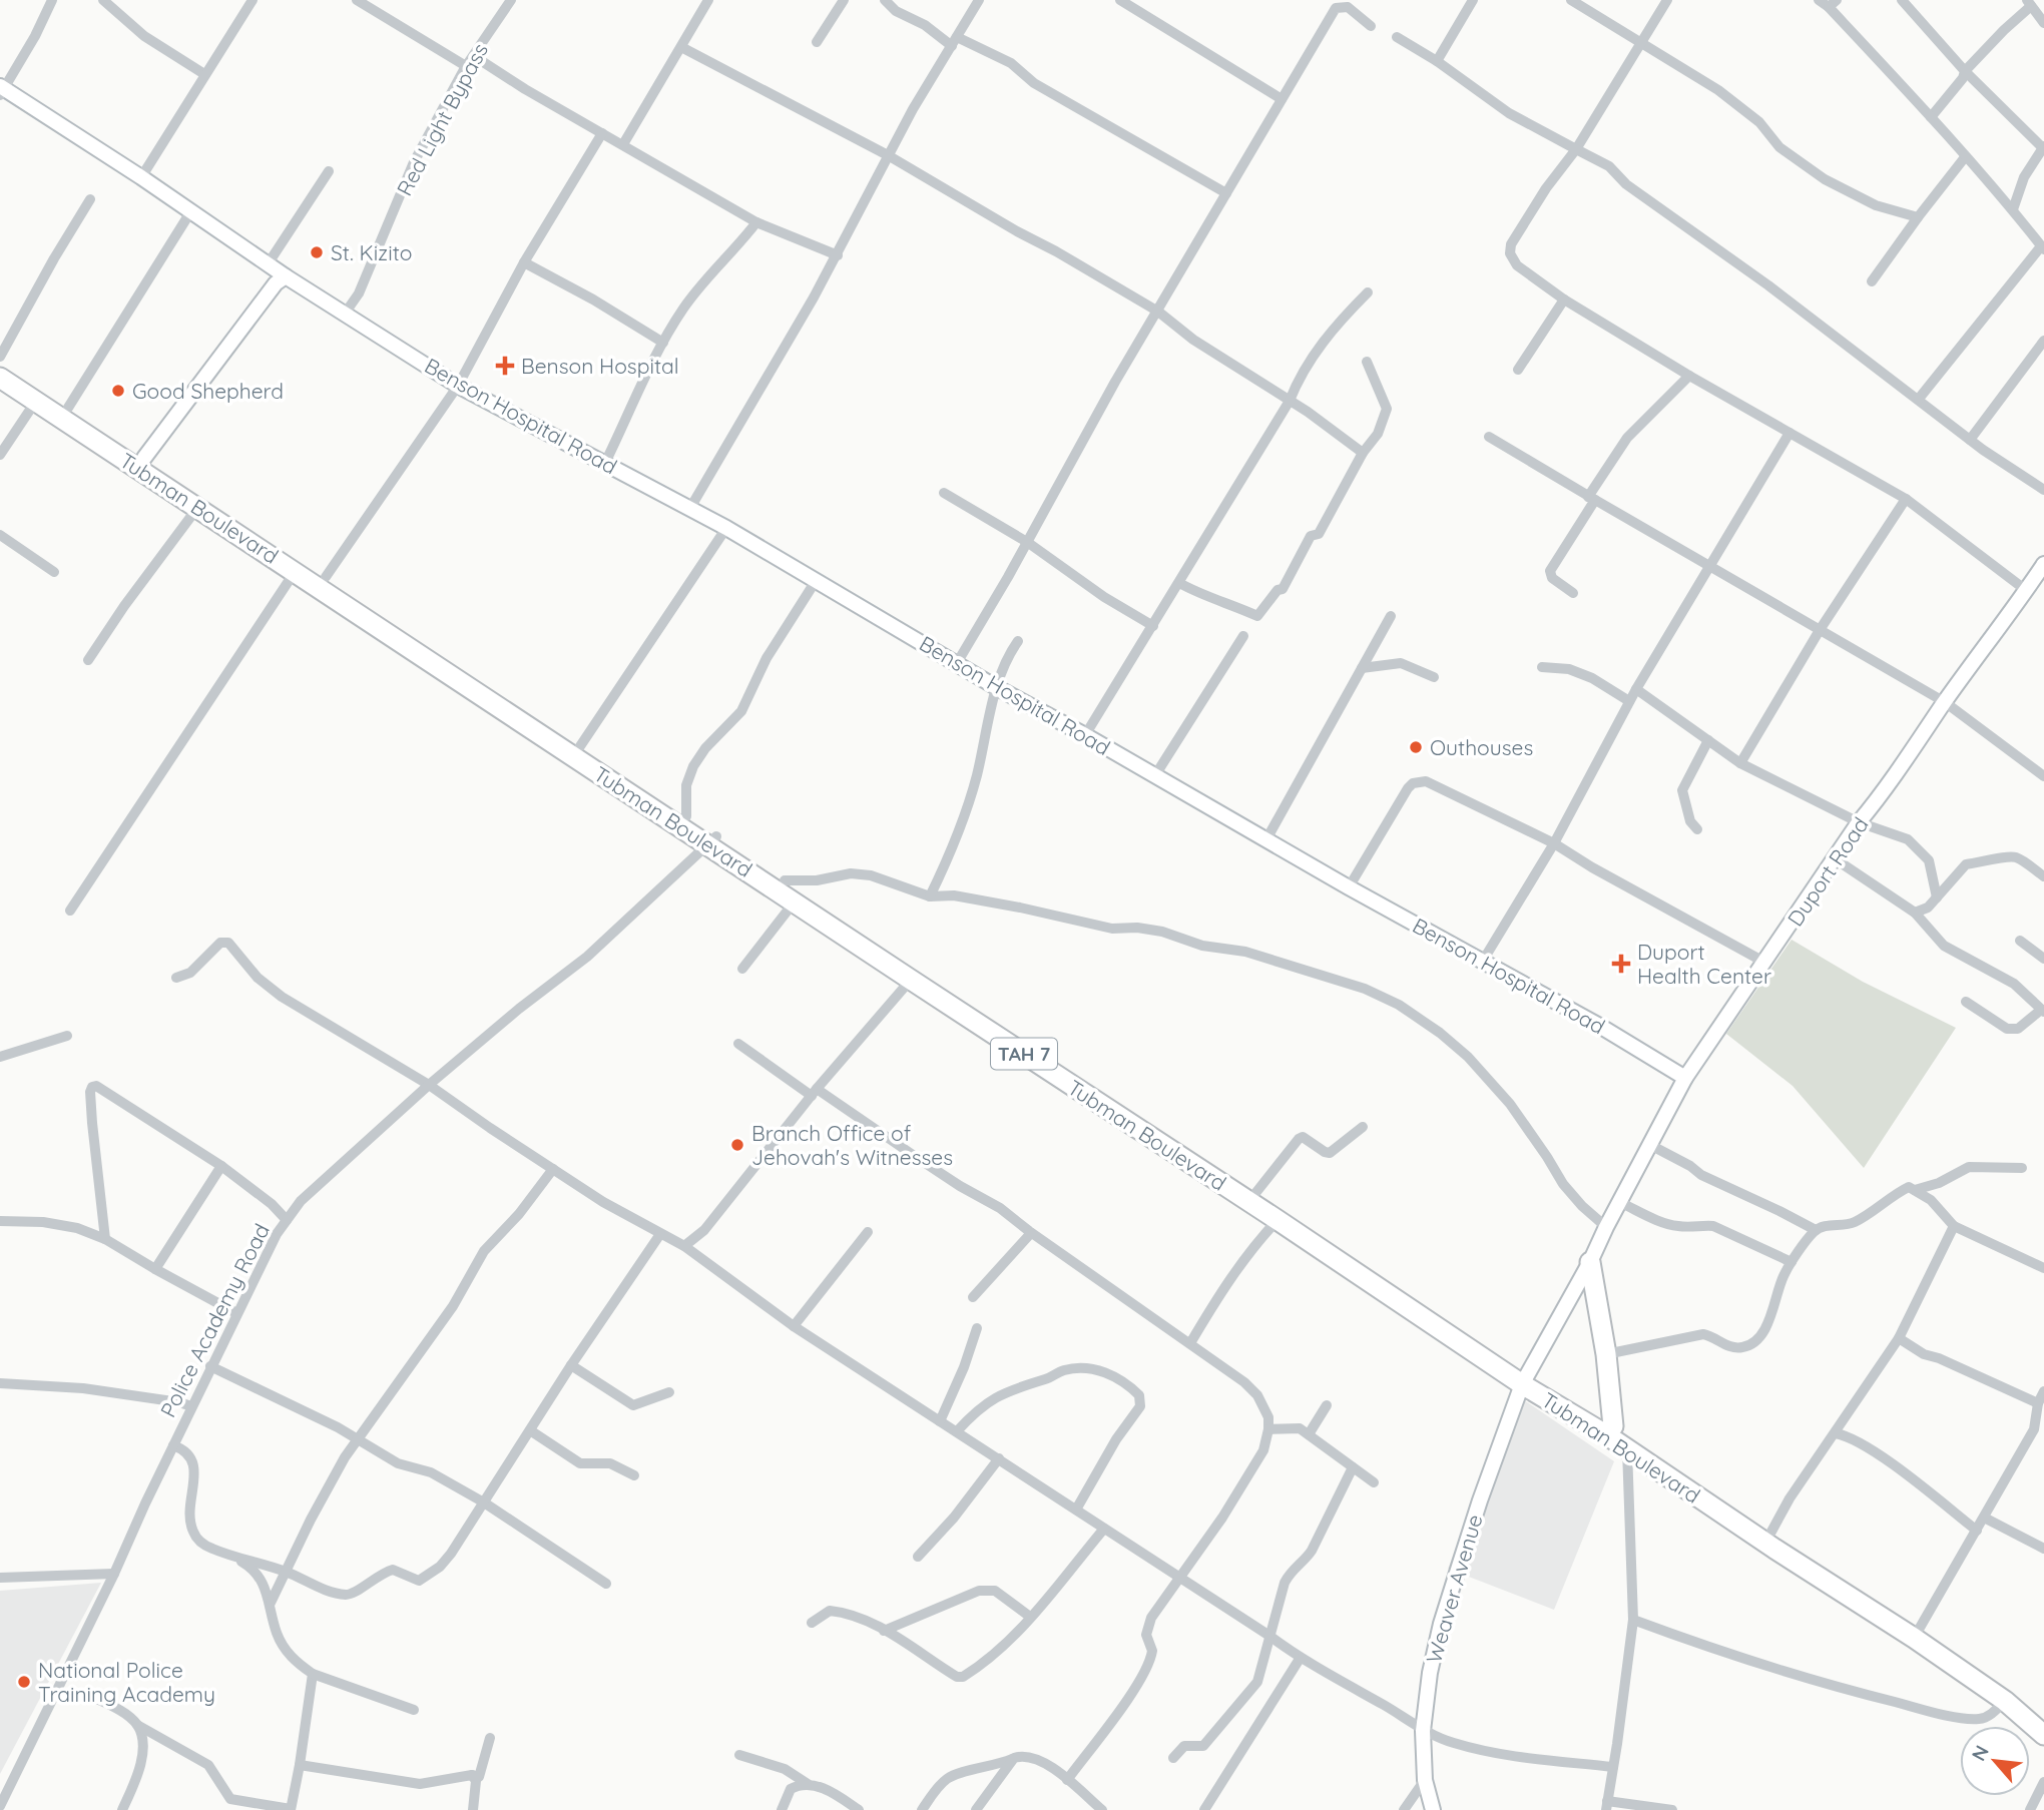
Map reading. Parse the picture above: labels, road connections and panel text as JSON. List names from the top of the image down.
{
  "streets": {
    "highway": ["Tubman Boulevard", "TAH 7"],
    "street": [
      "Red Light Bypass",
      "Benson Hospital Road",
      "Duport Road",
      "Police Academy Road",
      "Weaver Avenue"
    ]
  },
  "crossings": [
    ["Red Light Bypass", "Benson Hospital Road"],
    ["Benson Hospital Road", "Duport Road"],
    ["Tubman Boulevard", "Duport Road"],
    ["Tubman Boulevard", "Police Academy Road"],
    ["Tubman Boulevard", "Weaver Avenue"],
    ["Duport Road", "Weaver Avenue"]
  ],
  "places": {
    "other": [
      "St. Kizito",
      "Good Shepherd",
      "Outhouses",
      "Branch Office of Jehovah's Witnesses",
      "National Police Training Academy"
    ],
    "health": ["Benson Hospital", "Duport Health Center"]
  },
  "north": "top left"
}
